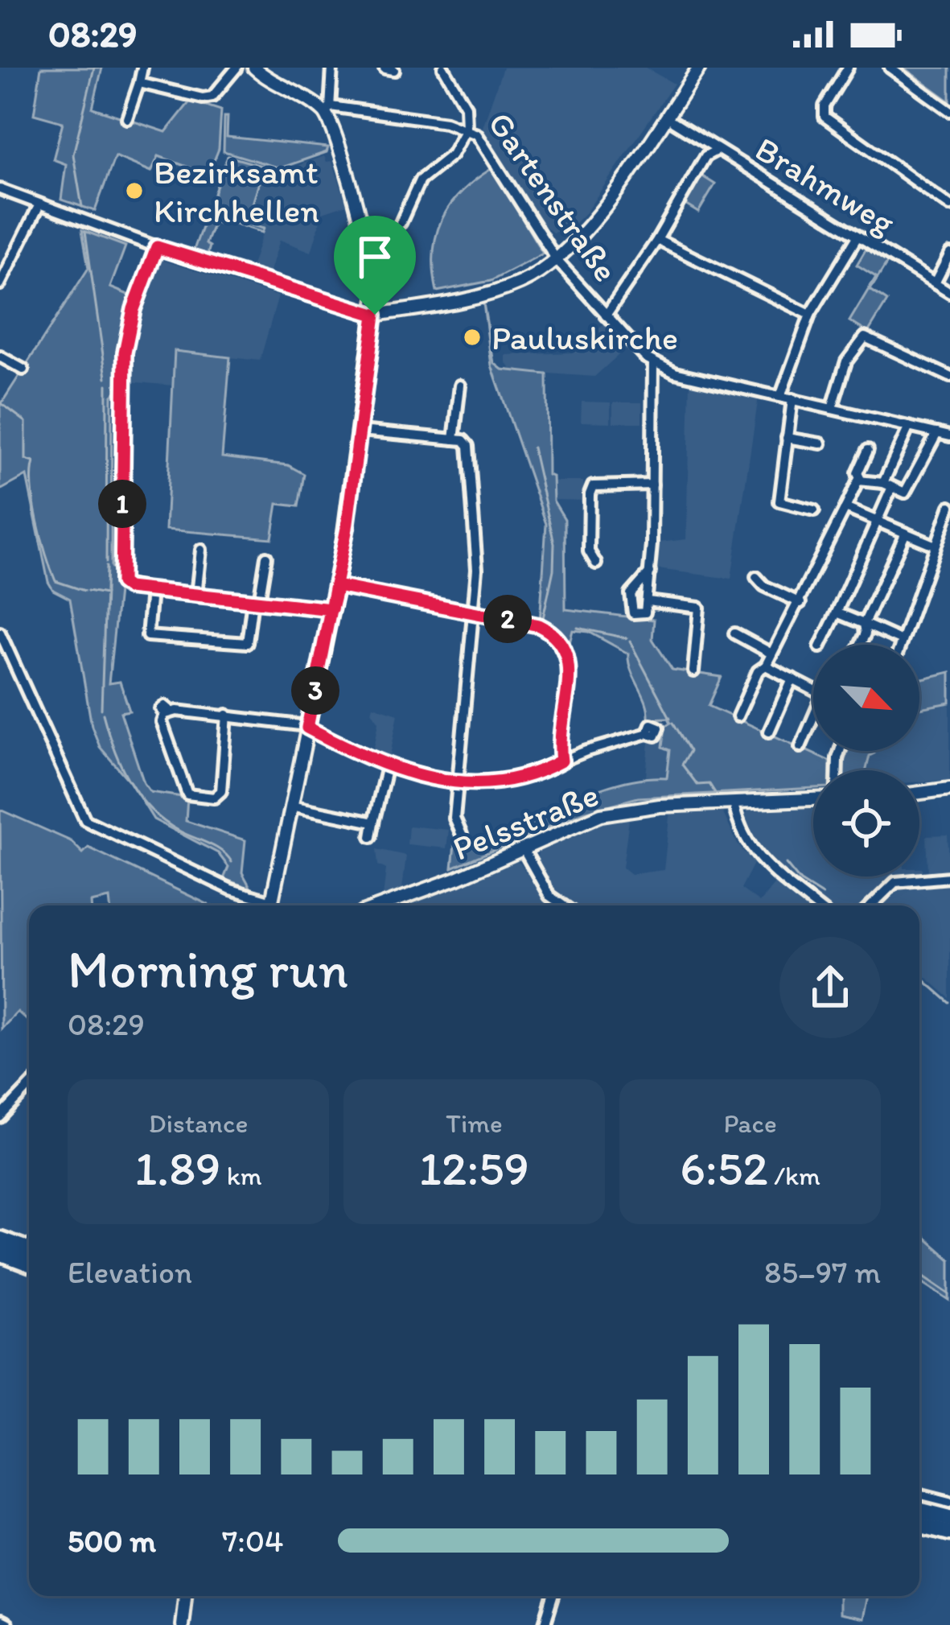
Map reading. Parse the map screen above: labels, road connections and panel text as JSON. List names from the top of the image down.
{
  "streets": {
    "street": ["Brahmweg", "Gartenstraße", "Pelsstraße"]
  },
  "places": ["Bezirksamt Kirchhellen", "Pauluskirche"],
  "north": "bottom right",
  "page": {
    "status": "08:29",
    "pins": ["1", "2", "3"],
    "heading": ["Morning run", "08:29"],
    "stats": [
      ["Distance", "1.89 km"],
      ["Time", "12:59"],
      ["Pace", "6:52 /km"]
    ],
    "chart": ["Elevation", "85–97 m"],
    "list": [
      {
        "name": "500 m",
        "note": "7:04"
      }
    ]
  }
}
